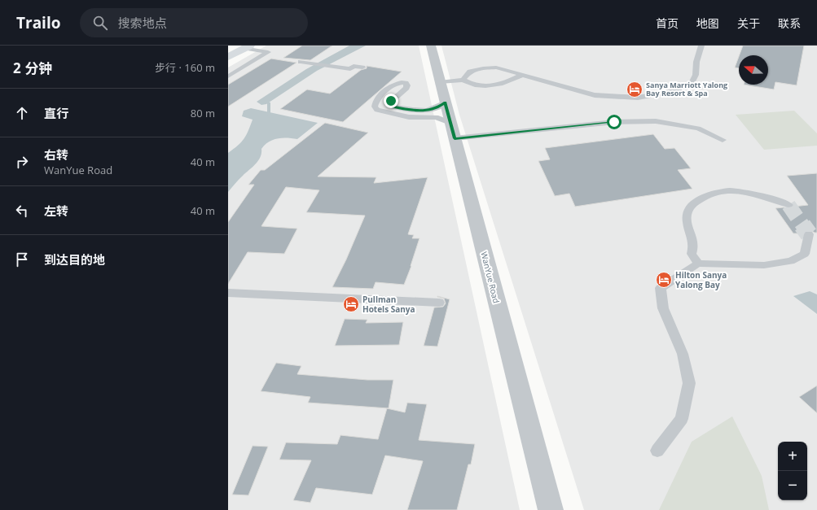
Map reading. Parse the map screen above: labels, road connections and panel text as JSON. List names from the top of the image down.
{
  "streets": {
    "street": ["WanYue Road"]
  },
  "places": {
    "hotel": ["Sanya Marriott Yalong Bay Resort & Spa", "Hilton Sanya Yalong Bay", "Pullman Hotels Sanya"]
  },
  "north": "left",
  "page": {
    "header": "Trailo",
    "search": "搜索地点",
    "nav": [
      "首页",
      "地图",
      "关于",
      "联系"
    ],
    "heading": ["2 分钟", "步行 · 160 m"],
    "list": [
      ["直行", "80 m"],
      ["右转", "WanYue Road", "40 m"],
      ["左转", "40 m"],
      "到达目的地"
    ],
    "map_buttons": ["+", "−"]
  }
}
